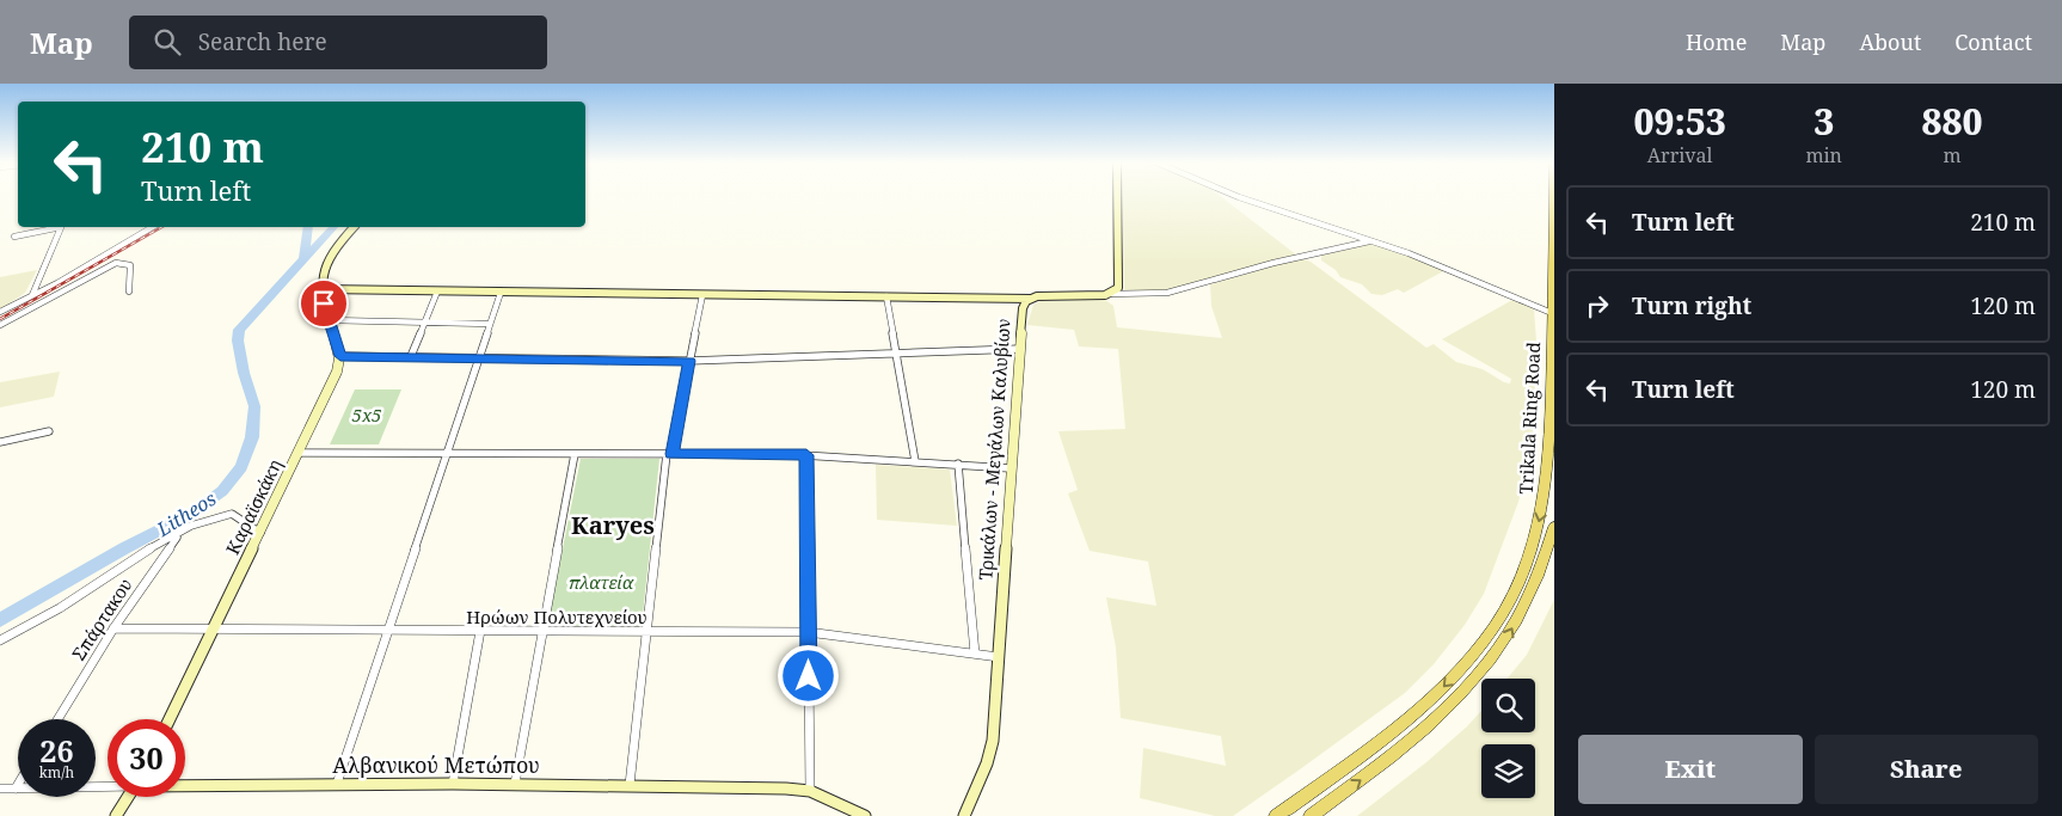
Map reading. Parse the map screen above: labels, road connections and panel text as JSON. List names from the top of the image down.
{
  "streets": {
    "main road": ["Trikala Ring Road"],
    "street": [
      "Τρικάλων - Μεγάλων Καλυβίων",
      "Καραϊσκάκη",
      "Ηρώων Πολυτεχνείου",
      "Σπάρτακου",
      "Αλβανικού Μετώπου"
    ]
  },
  "crossings": [
    ["Τρικάλων - Μεγάλων Καλυβίων", "Ηρώων Πολυτεχνείου"],
    ["Καραϊσκάκη", "Ηρώων Πολυτεχνείου"],
    ["Ηρώων Πολυτεχνείου", "Σπάρτακου"]
  ],
  "districts": ["Karyes"],
  "water": ["Litheos"],
  "parks": ["5x5", "πλατεία"],
  "page": {
    "header": "Map",
    "search": "Search here",
    "nav": [
      "Home",
      "Map",
      "About",
      "Contact"
    ],
    "eta": [
      "09:53",
      "Arrival",
      "3",
      "min",
      "880",
      "m"
    ],
    "turn": ["210 m", "Turn left"],
    "list": [
      {
        "name": "Turn left",
        "value": "210 m"
      },
      {
        "name": "Turn right",
        "value": "120 m"
      },
      {
        "name": "Turn left",
        "value": "120 m"
      }
    ],
    "speed": "26 km/h",
    "limit": "30",
    "buttons": ["Exit", "Share"]
  }
}
